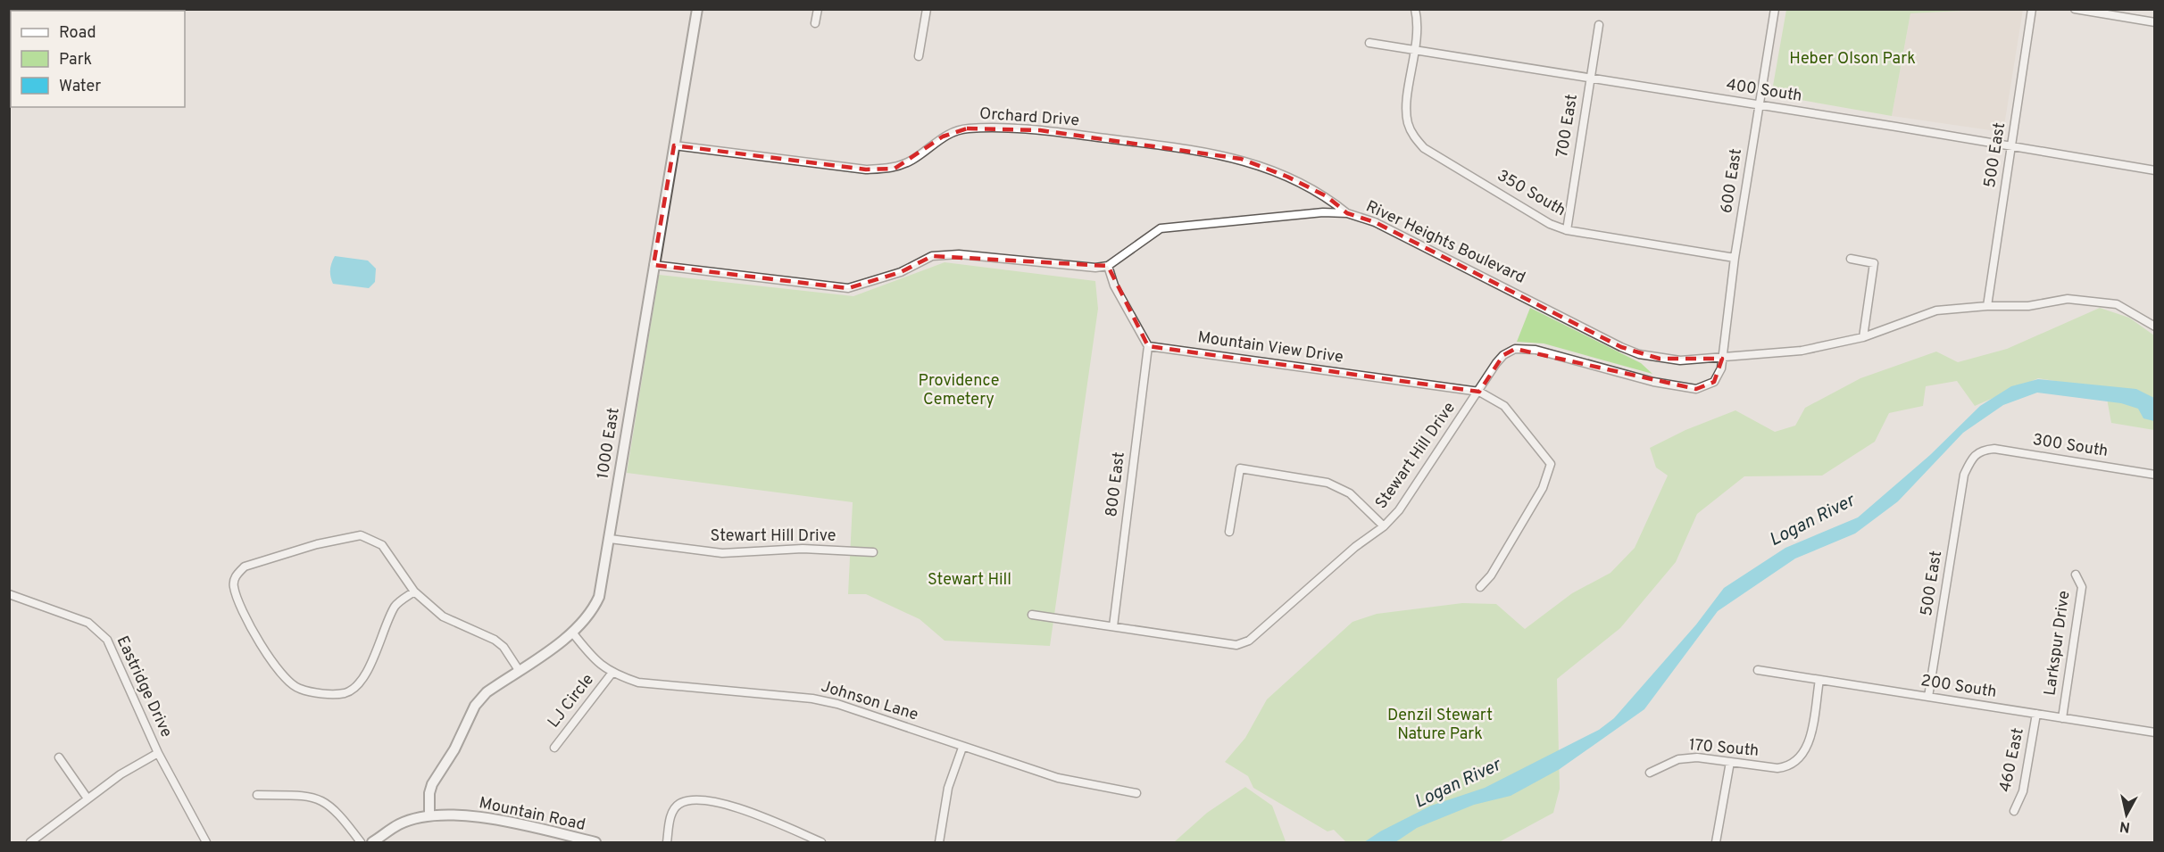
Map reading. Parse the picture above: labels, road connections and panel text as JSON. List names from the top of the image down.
{
  "streets": {
    "street": [
      "400 South",
      "Orchard Drive",
      "700 East",
      "500 East",
      "600 East",
      "350 South",
      "River Heights Boulevard",
      "Mountain View Drive",
      "1000 East",
      "300 South",
      "Stewart Hill Drive",
      "800 East",
      "Larkspur Drive",
      "Eastridge Drive",
      "200 South",
      "LJ Circle",
      "Johnson Lane",
      "170 South",
      "460 East",
      "Mountain Road"
    ]
  },
  "crossings": [
    ["400 South", "700 East"],
    ["400 South", "500 East"],
    ["400 South", "600 East"],
    ["400 South", "350 South"],
    ["Orchard Drive", "River Heights Boulevard"],
    ["Orchard Drive", "1000 East"],
    ["700 East", "350 South"],
    ["500 East", "River Heights Boulevard"],
    ["500 East", "300 South"],
    ["500 East", "200 South"],
    ["600 East", "350 South"],
    ["600 East", "River Heights Boulevard"],
    ["600 East", "Stewart Hill Drive"],
    ["River Heights Boulevard", "Stewart Hill Drive"],
    ["Mountain View Drive", "Stewart Hill Drive"],
    ["Mountain View Drive", "800 East"],
    ["1000 East", "Stewart Hill Drive"],
    ["1000 East", "Johnson Lane"],
    ["1000 East", "Mountain Road"],
    ["Stewart Hill Drive", "800 East"],
    ["Larkspur Drive", "200 South"],
    ["200 South", "170 South"],
    ["200 South", "460 East"],
    ["LJ Circle", "Johnson Lane"]
  ],
  "water": ["Logan River"],
  "parks": [
    "Heber Olson Park",
    "Providence Cemetery",
    "Stewart Hill",
    "Denzil Stewart Nature Park"
  ],
  "legend": ["Road", "Park", "Water"],
  "north": "bottom"
}
